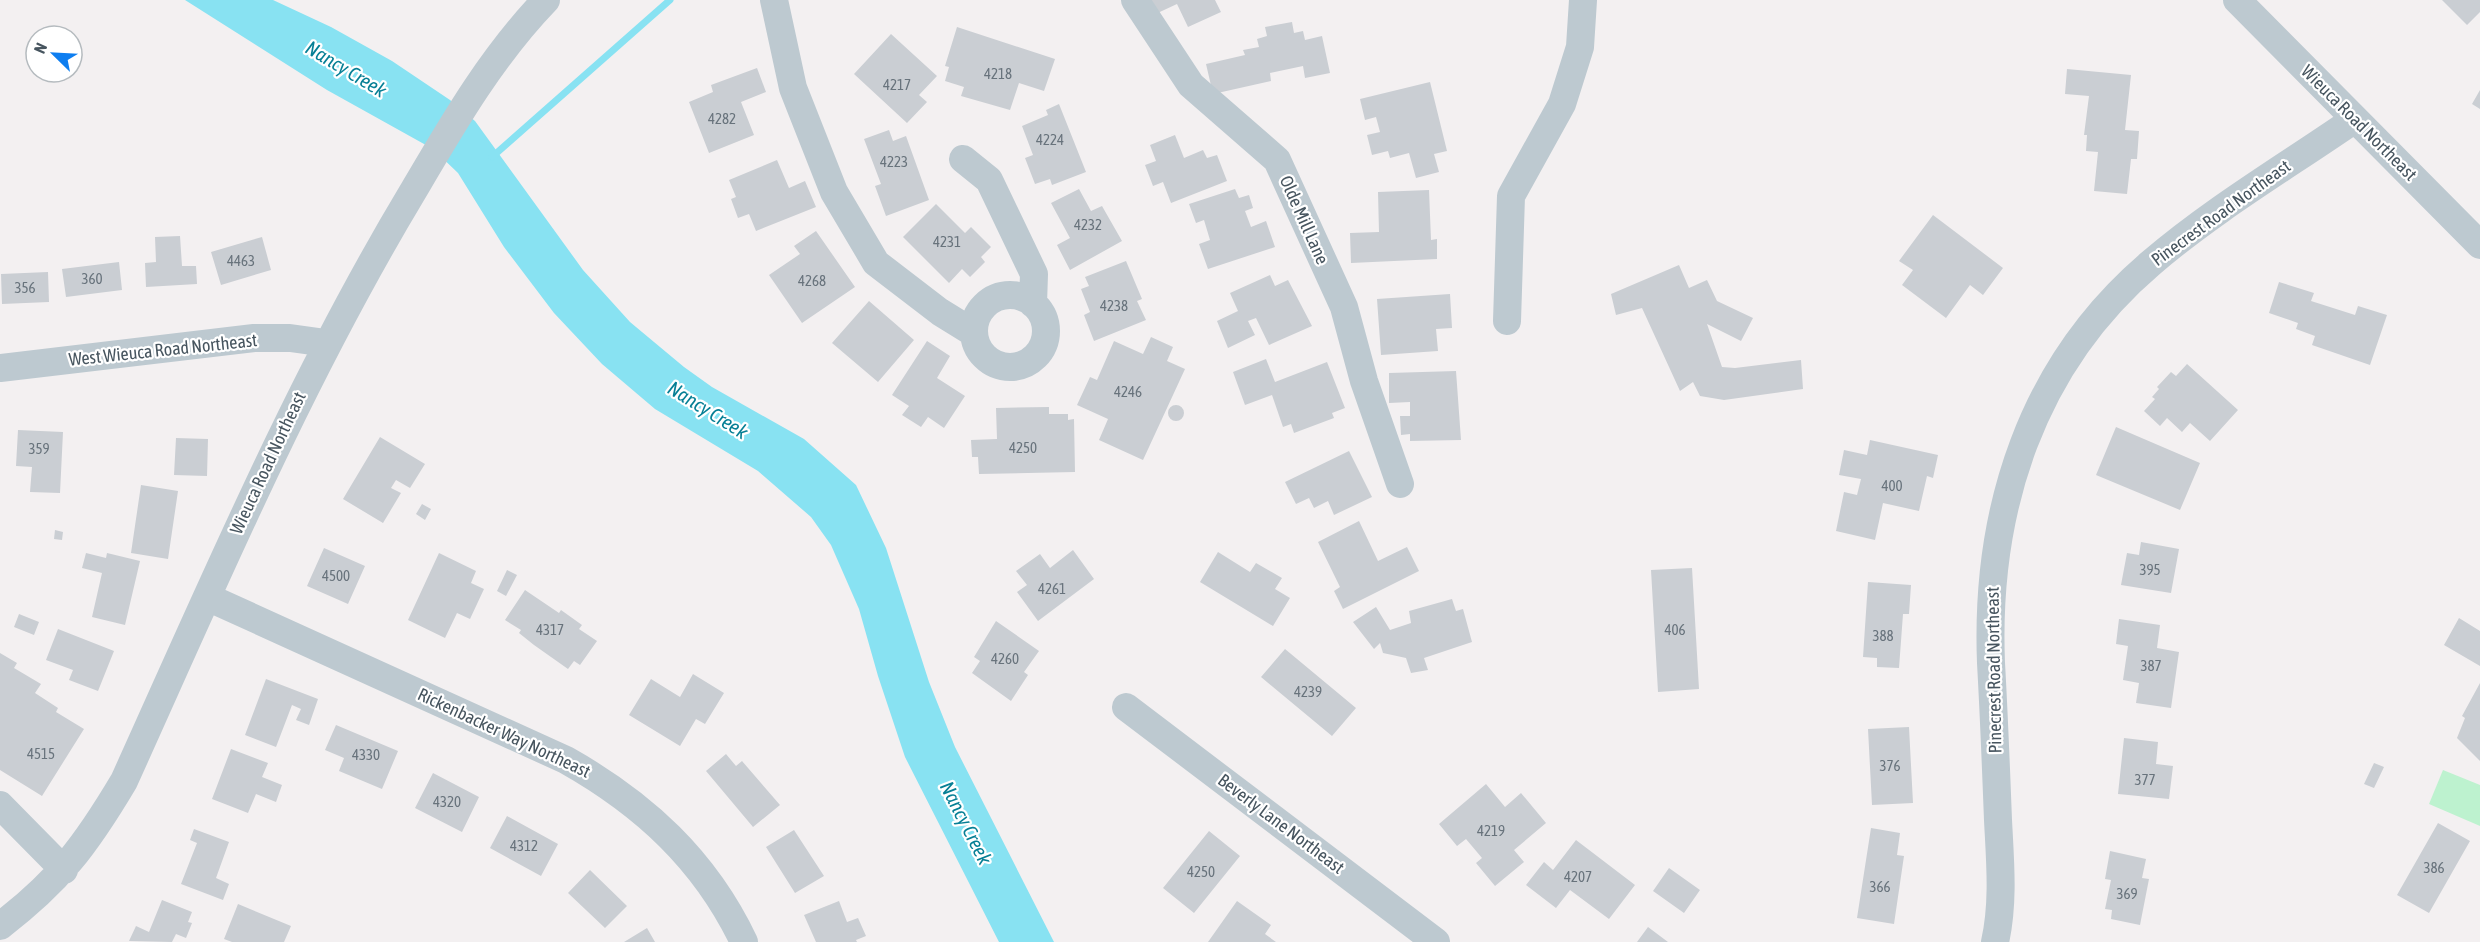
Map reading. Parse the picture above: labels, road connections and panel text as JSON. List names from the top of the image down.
{
  "streets": {
    "street": [
      "Wieuca Road Northeast",
      "Pinecrest Road Northeast",
      "Olde Mill Lane",
      "West Wieuca Road Northeast",
      "Rickenbacker Way Northeast",
      "Beverly Lane Northeast"
    ]
  },
  "crossings": [
    ["Wieuca Road Northeast", "Pinecrest Road Northeast"],
    ["Wieuca Road Northeast", "West Wieuca Road Northeast"],
    ["Wieuca Road Northeast", "Rickenbacker Way Northeast"]
  ],
  "water": ["Nancy Creek"],
  "house_numbers": [
    "4218",
    "4217",
    "4282",
    "4224",
    "4223",
    "4232",
    "4231",
    "4463",
    "360",
    "4268",
    "356",
    "4238",
    "4246",
    "4250",
    "359",
    "400",
    "395",
    "4500",
    "4261",
    "4317",
    "406",
    "388",
    "4260",
    "387",
    "4239",
    "4515",
    "4330",
    "376",
    "377",
    "4320",
    "4219",
    "4312",
    "386",
    "4250",
    "4207",
    "366",
    "369"
  ],
  "north": "top left"
}
